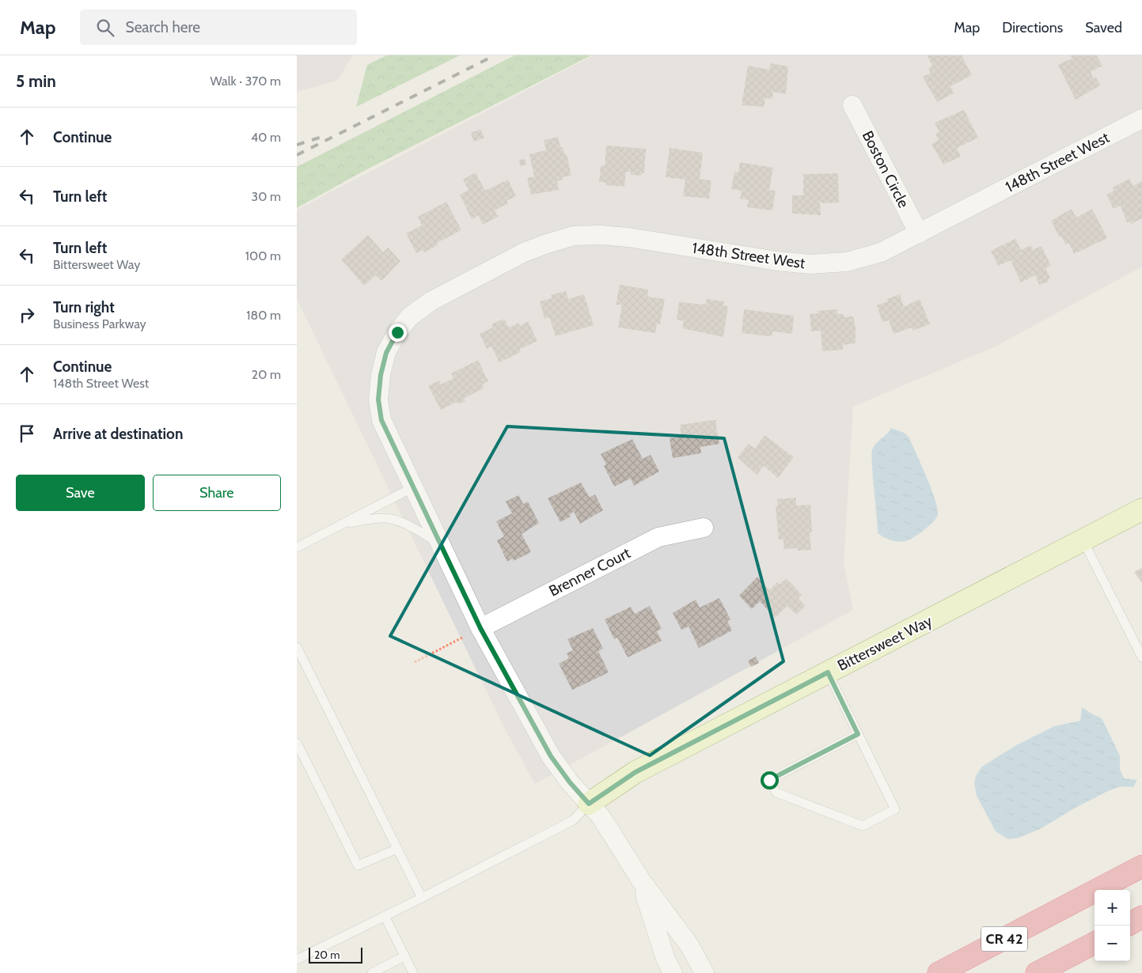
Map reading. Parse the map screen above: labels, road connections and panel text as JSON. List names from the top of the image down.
{
  "streets": {
    "highway": ["CR 42"],
    "street": [
      "148th Street West",
      "Boston Circle",
      "Brenner Court",
      "Bittersweet Way"
    ]
  },
  "crossings": [
    ["148th Street West", "Boston Circle"],
    ["148th Street West", "Brenner Court"],
    ["148th Street West", "Bittersweet Way"]
  ],
  "scale_bar": "20 m",
  "page": {
    "header": "Map",
    "search": "Search here",
    "nav": ["Map", "Directions", "Saved"],
    "heading": ["5 min", "Walk · 370 m"],
    "list": [
      ["Continue", "40 m"],
      ["Turn left", "30 m"],
      ["Turn left", "Bittersweet Way", "100 m"],
      ["Turn right", "Business Parkway", "180 m"],
      ["Continue", "148th Street West", "20 m"],
      "Arrive at destination"
    ],
    "buttons": ["Save", "Share"],
    "map_buttons": ["+", "−"],
    "scale": "20 m"
  }
}
